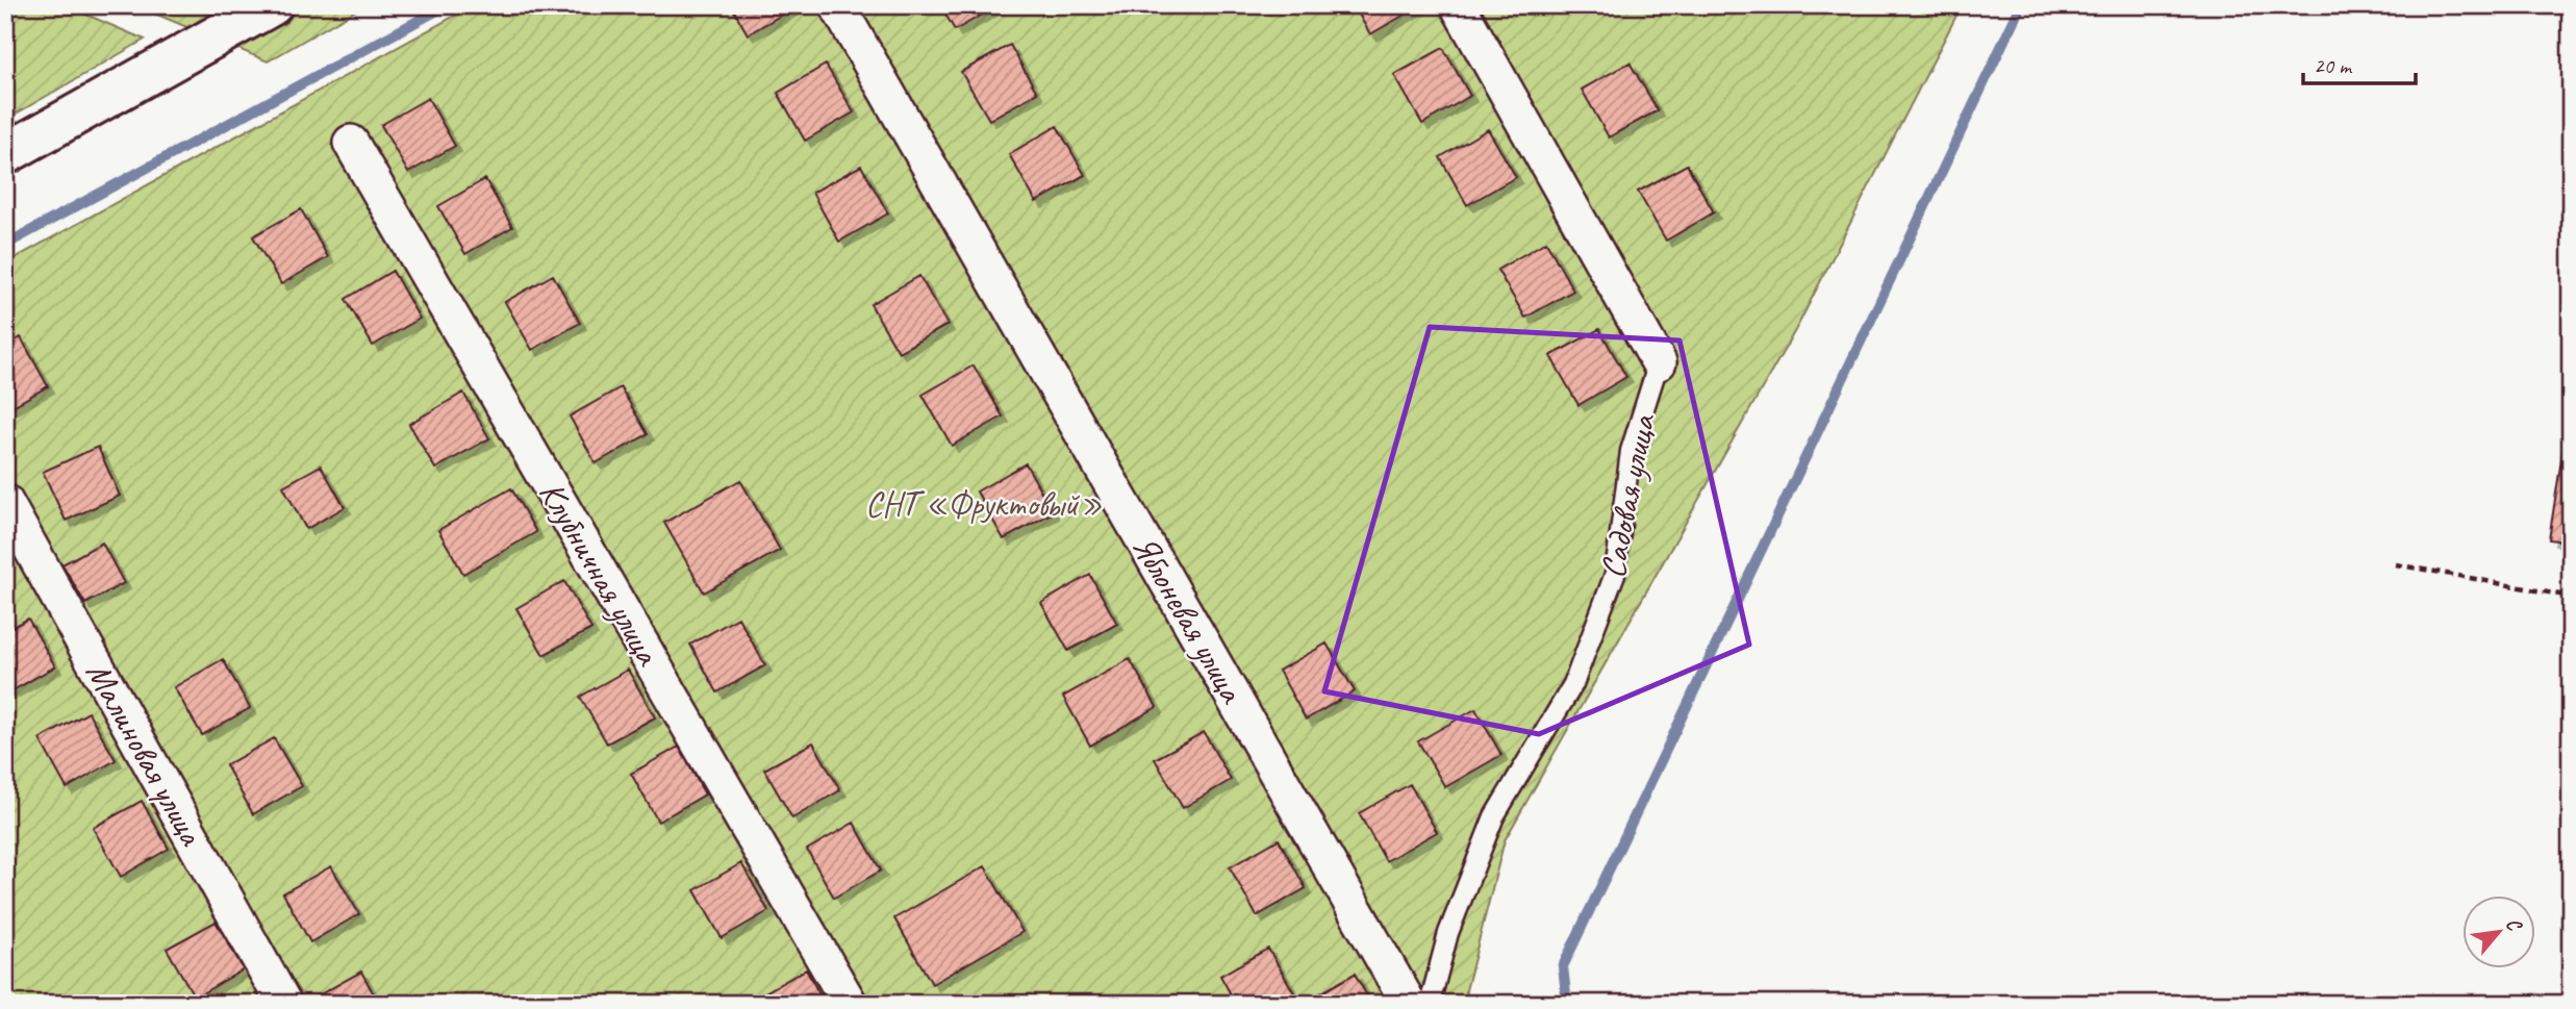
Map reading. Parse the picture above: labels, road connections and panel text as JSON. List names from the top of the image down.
{
  "streets": {
    "street": [
      "Садовая улица",
      "Клубничная улица",
      "Яблоневая улица",
      "Малиновая улица"
    ]
  },
  "parks": ["СНТ «Фруктовый»"],
  "scale_bar": "20 m",
  "north": "top right"
}
